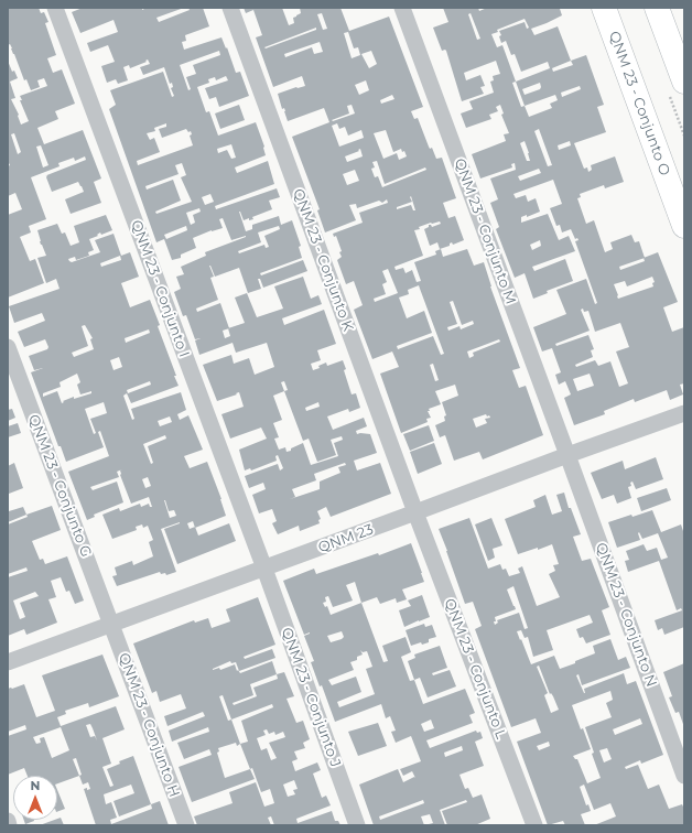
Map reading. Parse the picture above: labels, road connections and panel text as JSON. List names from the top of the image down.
{
  "streets": {
    "main road": ["QNM 23 - Conjunto O"],
    "street": [
      "QNM 23 - Conjunto M",
      "QNM 23 - Conjunto K",
      "QNM 23 - Conjunto I",
      "QNM 23 - Conjunto G",
      "QNM 23",
      "QNM 23 - Conjunto N",
      "QNM 23 - Conjunto L",
      "QNM 23 - Conjunto J",
      "QNM 23 - Conjunto H"
    ]
  },
  "crossings": [
    ["QNM 23 - Conjunto M", "QNM 23"],
    ["QNM 23 - Conjunto M", "QNM 23 - Conjunto N"],
    ["QNM 23 - Conjunto K", "QNM 23"],
    ["QNM 23 - Conjunto K", "QNM 23 - Conjunto L"],
    ["QNM 23 - Conjunto I", "QNM 23"],
    ["QNM 23 - Conjunto I", "QNM 23 - Conjunto J"],
    ["QNM 23 - Conjunto G", "QNM 23"],
    ["QNM 23 - Conjunto G", "QNM 23 - Conjunto H"],
    ["QNM 23", "QNM 23 - Conjunto N"],
    ["QNM 23", "QNM 23 - Conjunto L"],
    ["QNM 23", "QNM 23 - Conjunto J"],
    ["QNM 23", "QNM 23 - Conjunto H"]
  ],
  "north": "top"
}
